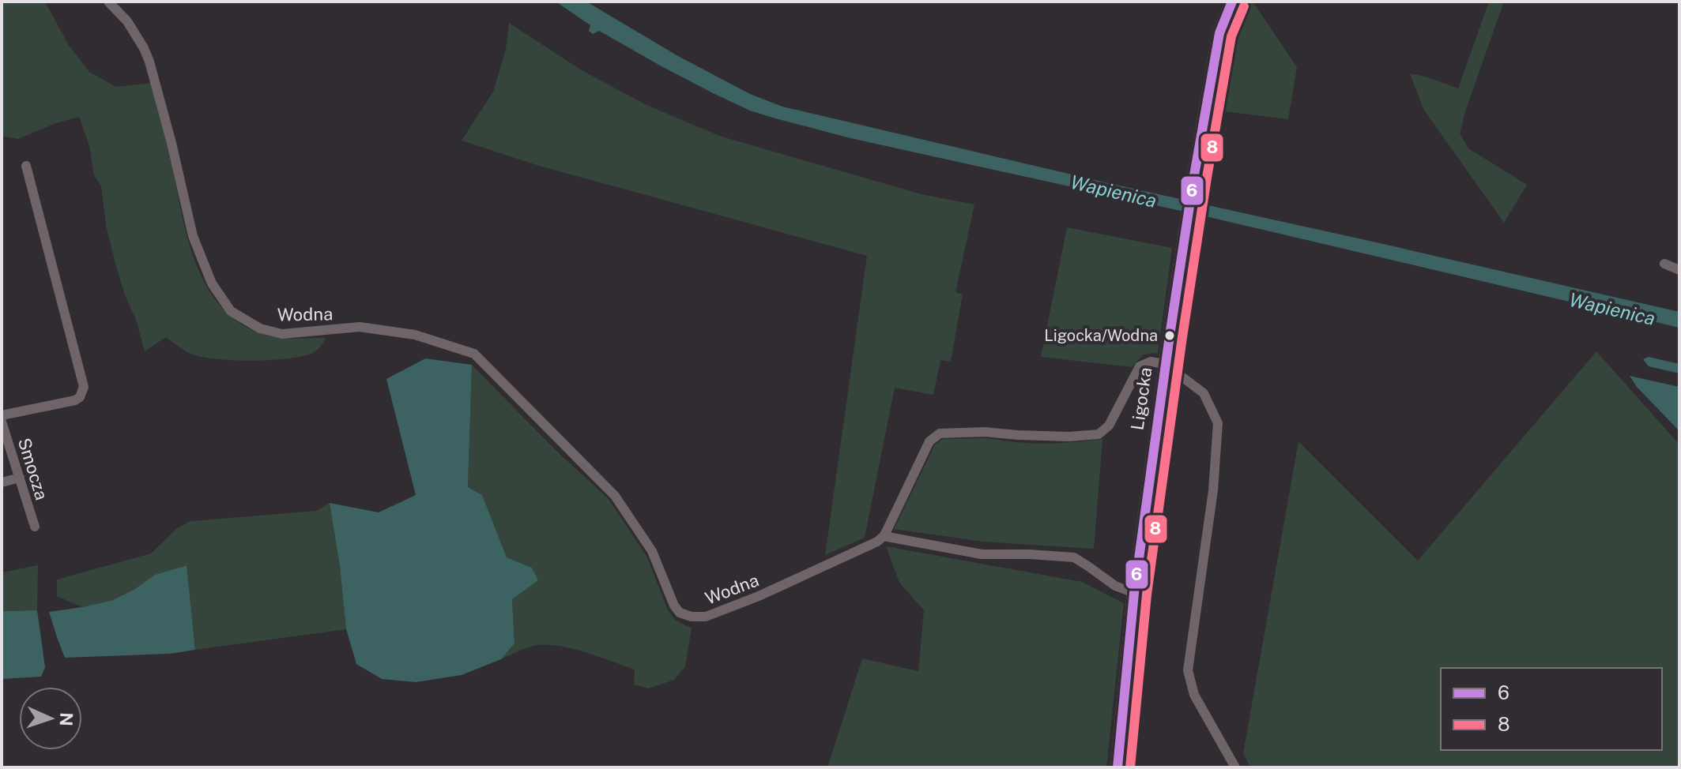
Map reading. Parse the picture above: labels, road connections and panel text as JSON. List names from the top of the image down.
{
  "streets": {
    "street": ["Wodna", "Ligocka", "Smocza"]
  },
  "water": ["Wapienica"],
  "places": ["Ligocka/Wodna"],
  "lines": ["transit line 6", "transit line 8"],
  "legend": ["6", "8"],
  "north": "right"
}
